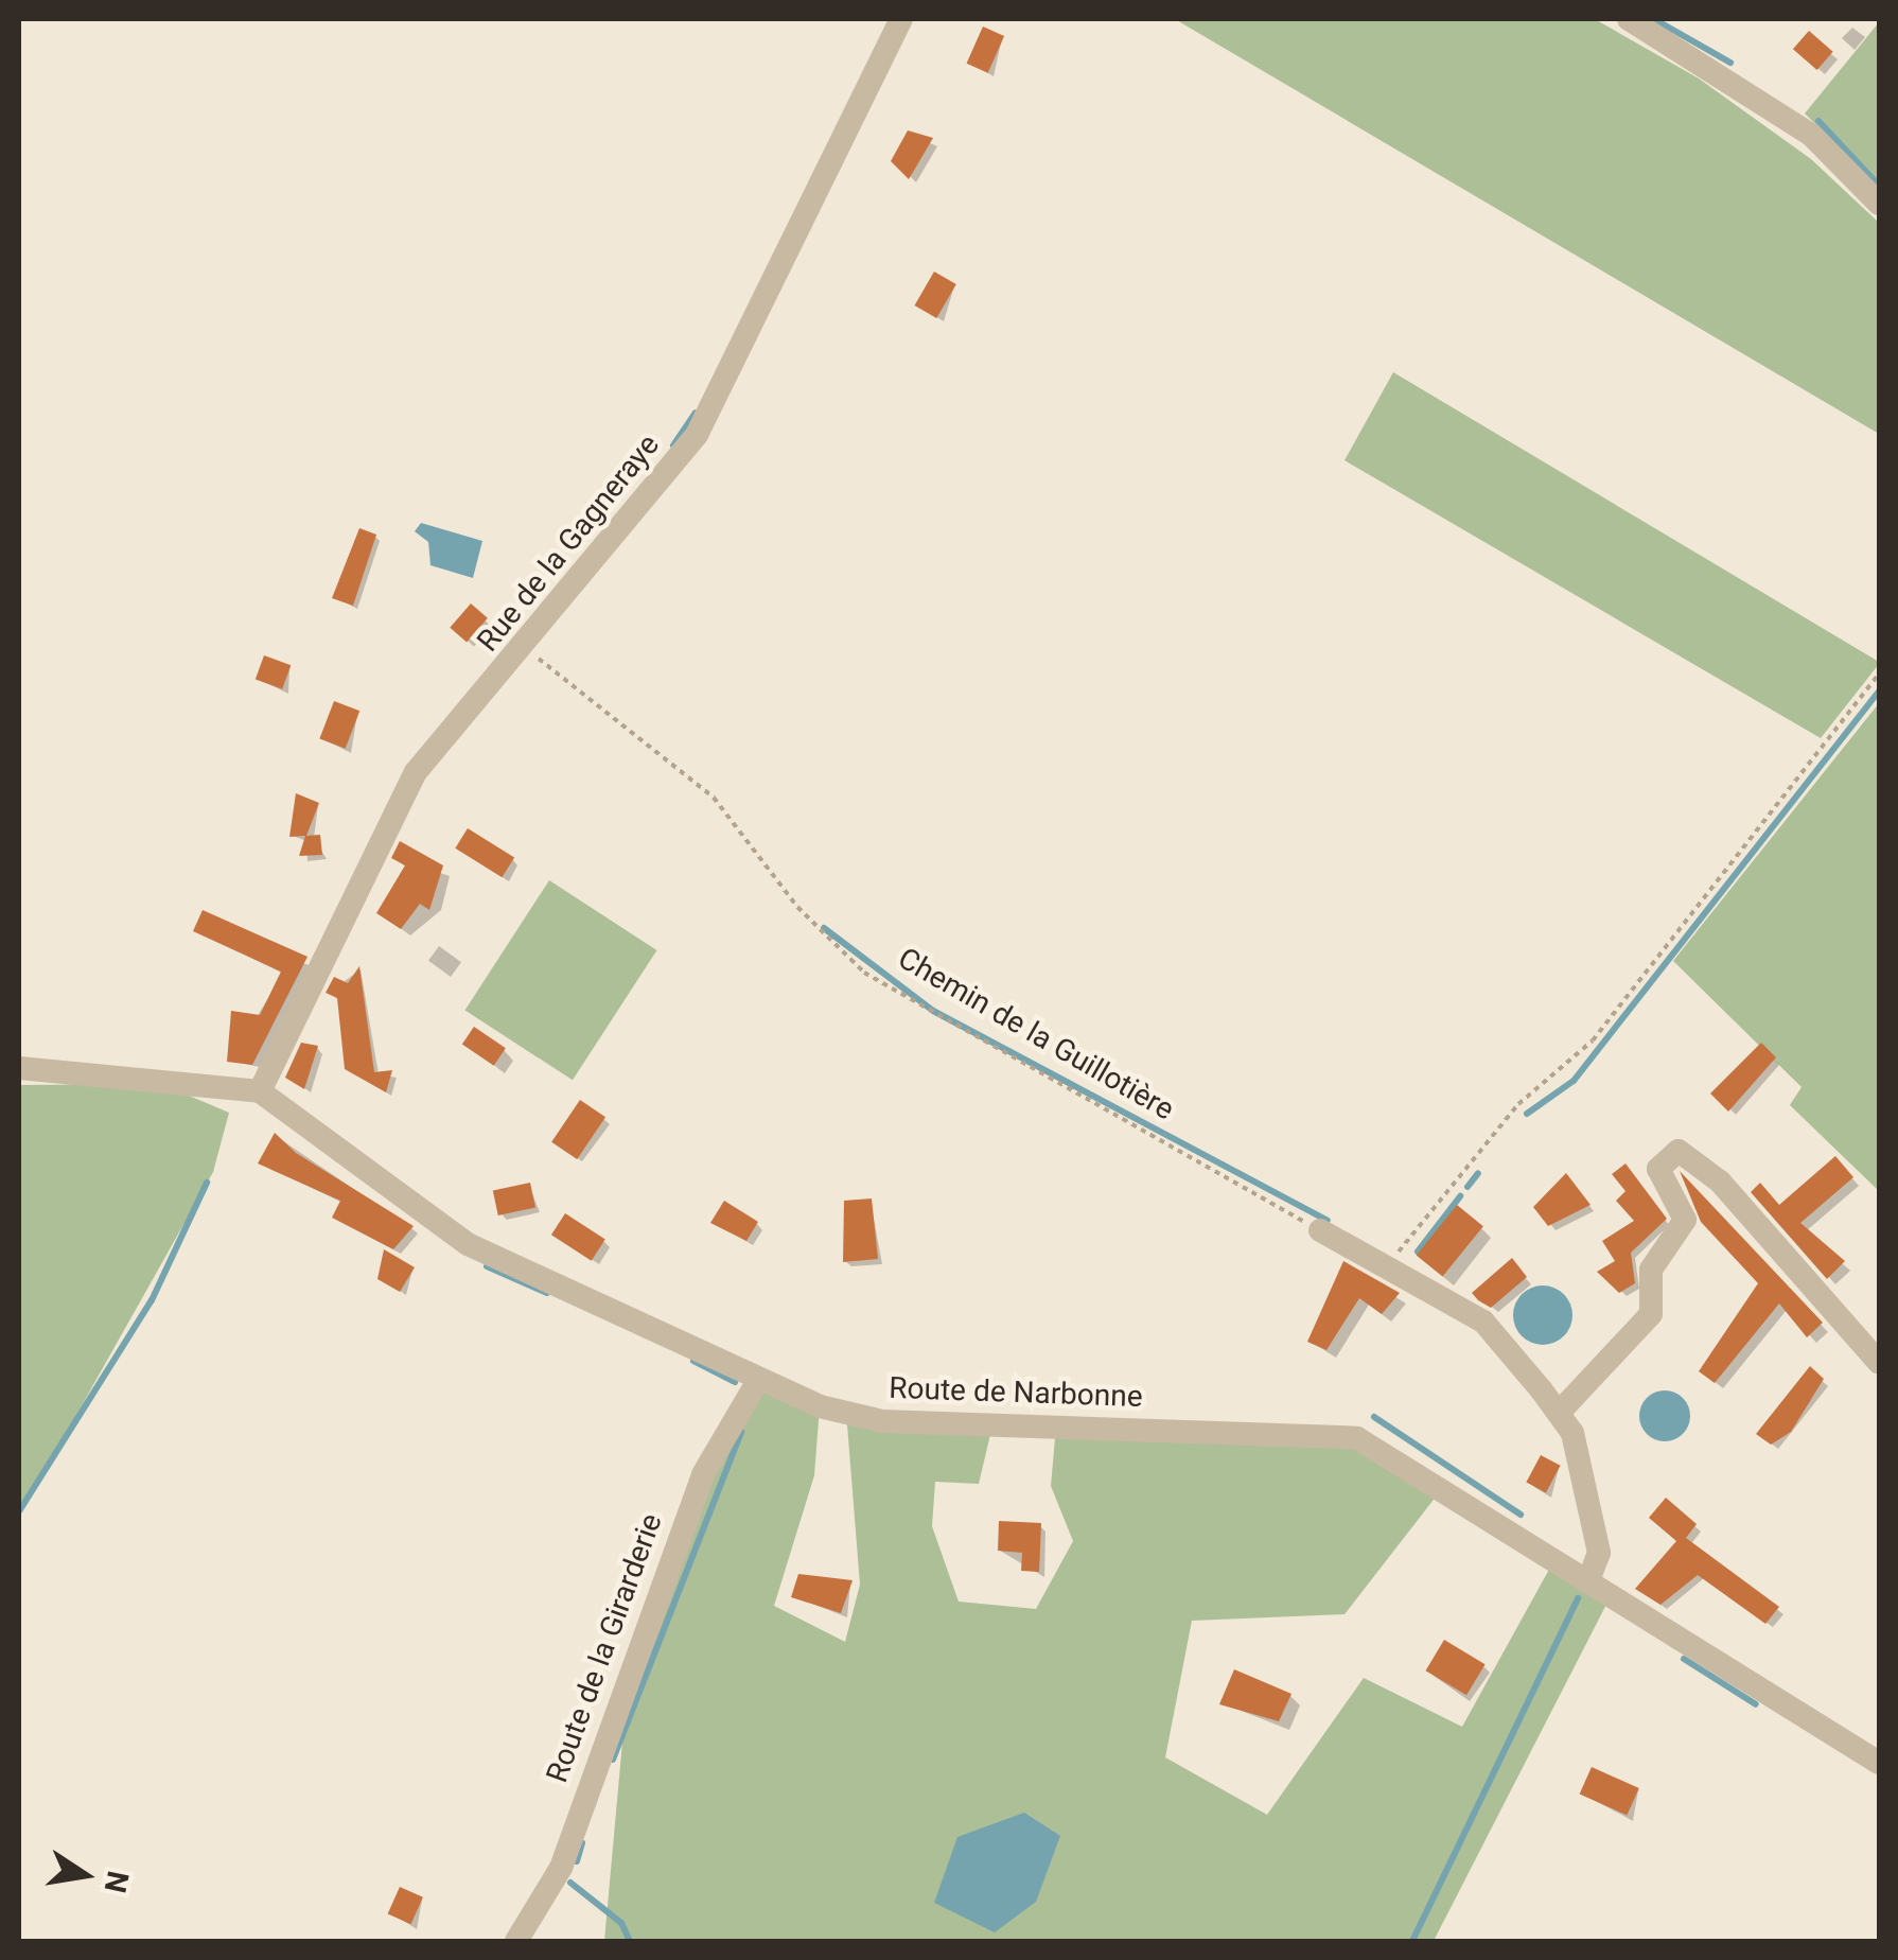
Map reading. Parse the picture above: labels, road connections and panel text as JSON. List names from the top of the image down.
{
  "streets": {
    "street": ["Rue de la Gagneraye", "Route de Narbonne", "Route de la Girarderie"],
    "path": ["Chemin de la Guillotière"]
  },
  "crossings": [
    ["Rue de la Gagneraye", "Chemin de la Guillotière"],
    ["Rue de la Gagneraye", "Route de Narbonne"],
    ["Route de Narbonne", "Route de la Girarderie"]
  ],
  "north": "right"
}
